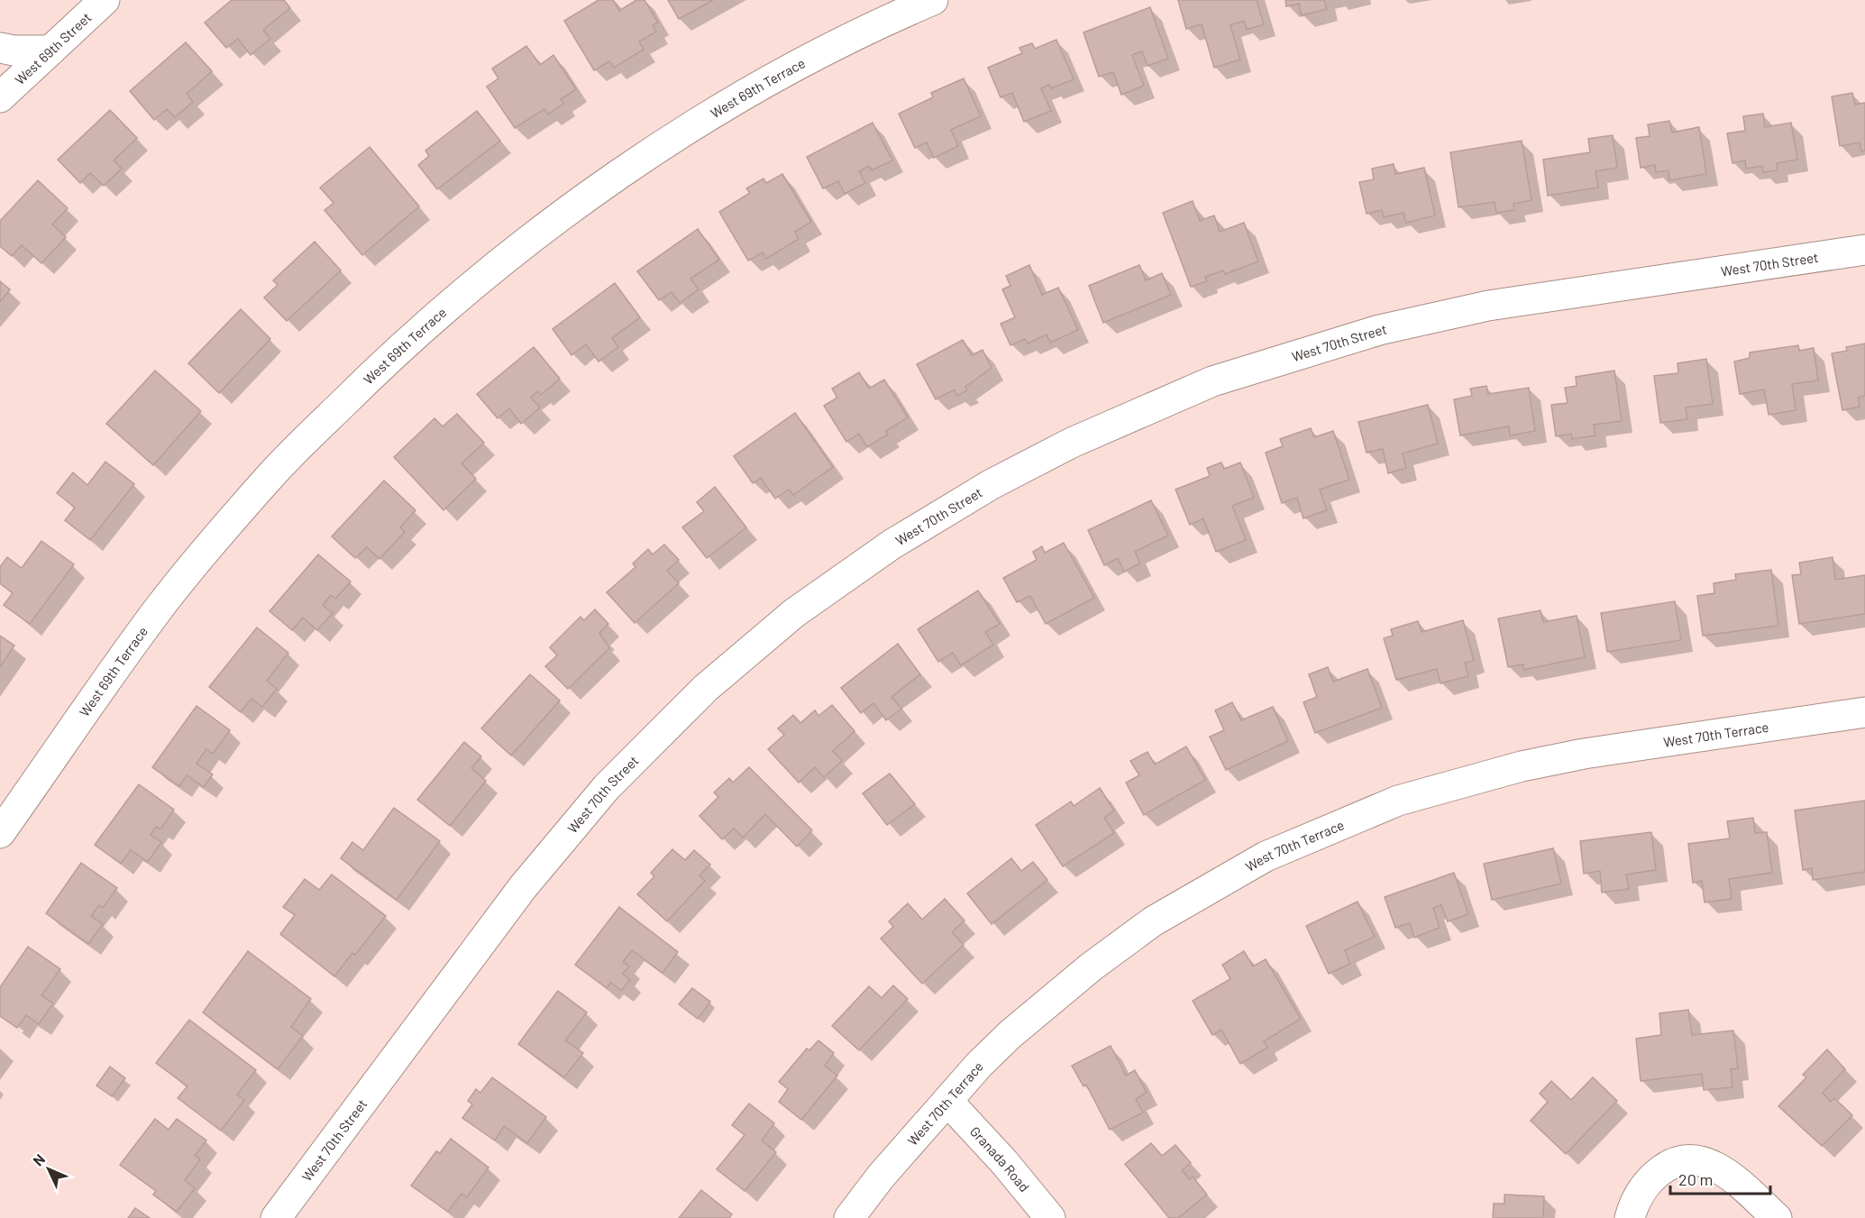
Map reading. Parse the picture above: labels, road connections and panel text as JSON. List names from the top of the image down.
{
  "streets": {
    "street": [
      "West 69th Street",
      "West 69th Terrace",
      "West 70th Street",
      "West 70th Terrace",
      "Granada Road"
    ]
  },
  "crossings": [
    ["West 70th Terrace", "Granada Road"]
  ],
  "scale_bar": "20 m",
  "north": "top left"
}
